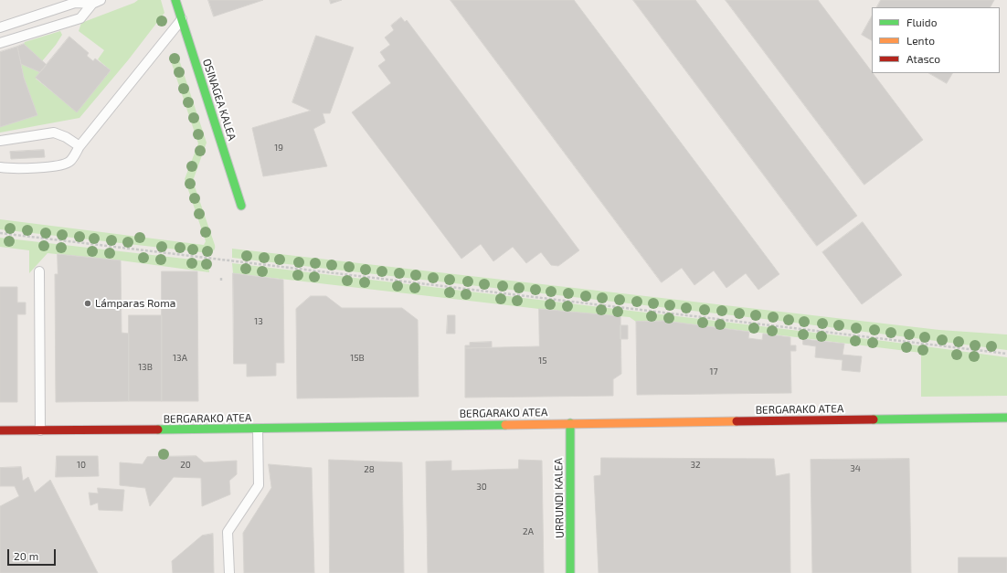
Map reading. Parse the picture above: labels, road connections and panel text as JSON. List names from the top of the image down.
{
  "streets": {
    "street": ["OSINAGEA KALEA", "BERGARAKO ATEA", "URRUNDI KALEA"]
  },
  "crossings": [
    ["BERGARAKO ATEA", "URRUNDI KALEA"]
  ],
  "places": ["Lámparas Roma"],
  "house_numbers": [
    "19",
    "13",
    "13A",
    "15B",
    "15",
    "13B",
    "17",
    "10",
    "20",
    "32",
    "34",
    "28",
    "30",
    "2A"
  ],
  "legend": ["Fluido", "Lento", "Atasco"],
  "scale_bar": "20 m"
}
